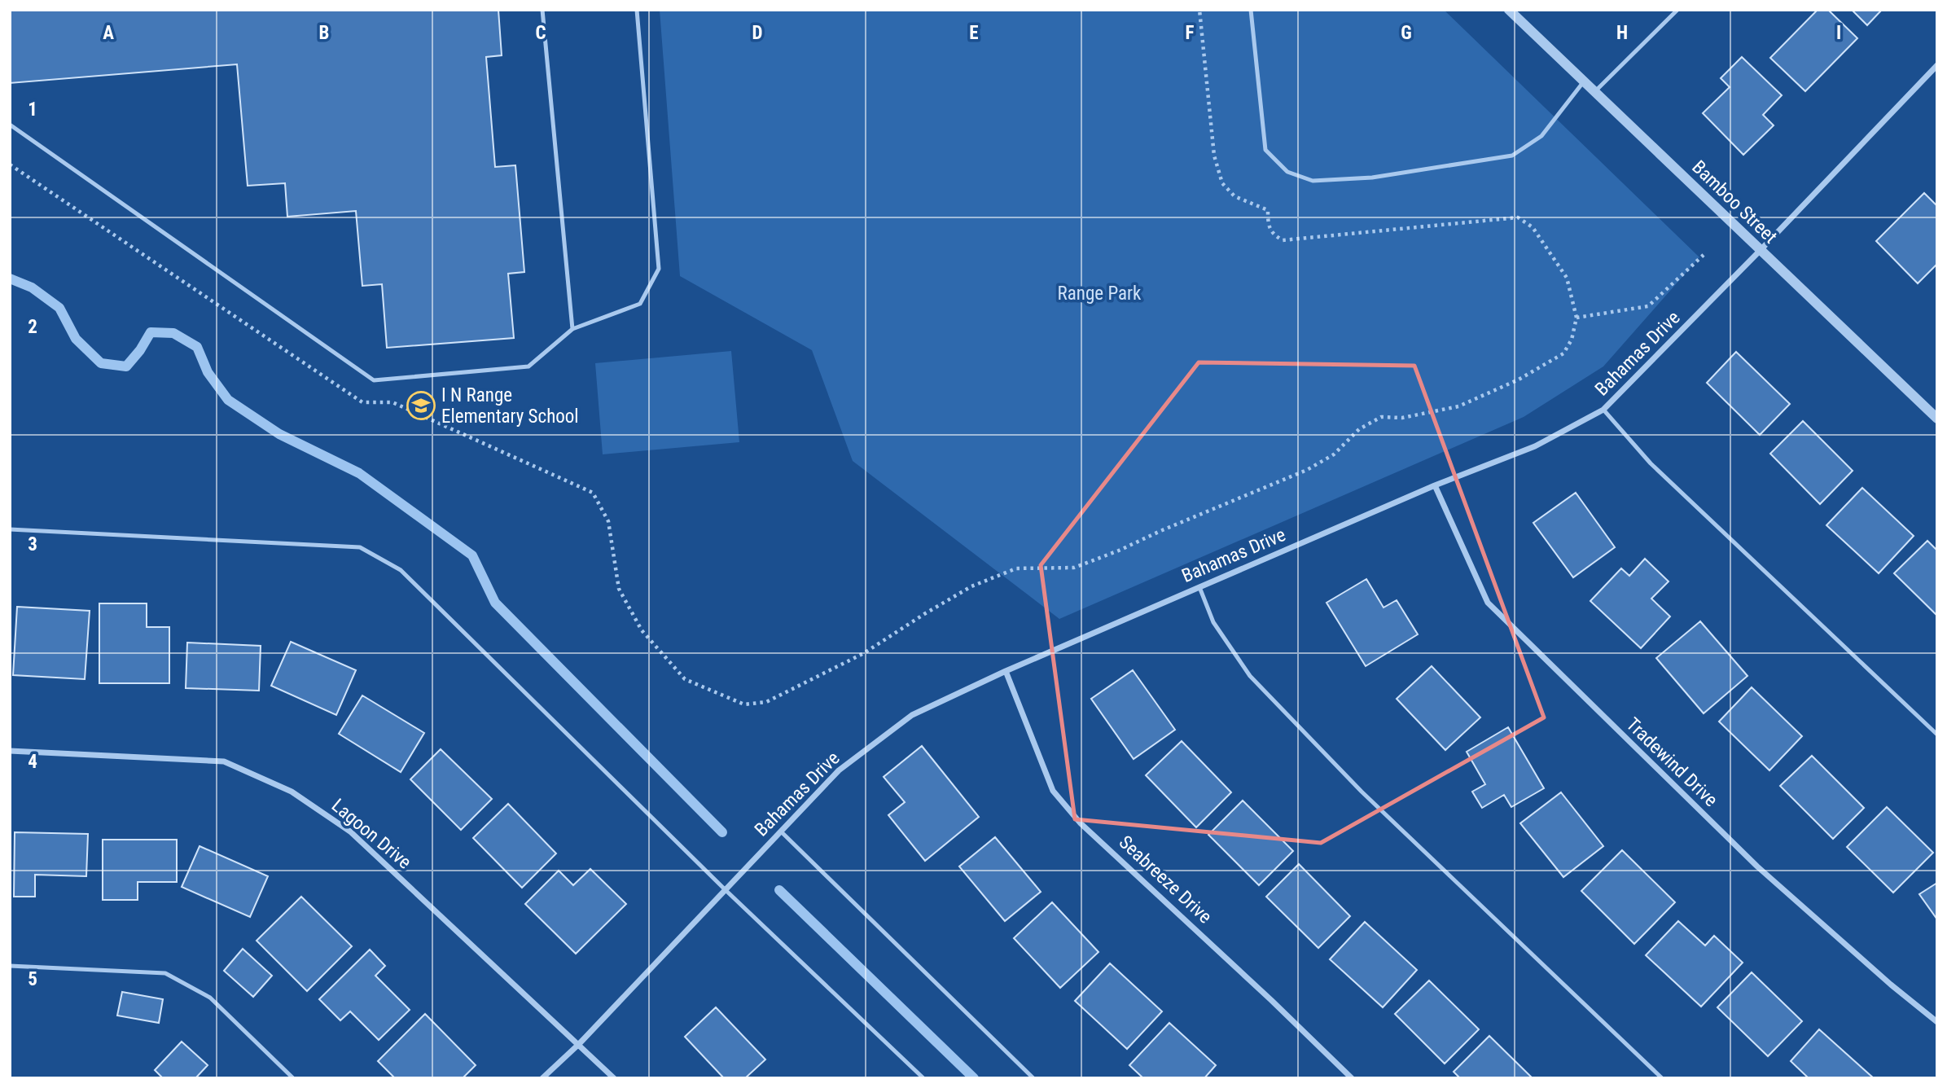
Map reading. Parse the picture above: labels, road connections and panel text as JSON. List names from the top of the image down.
{
  "streets": {
    "street": [
      "Bamboo Street",
      "Bahamas Drive",
      "Tradewind Drive",
      "Lagoon Drive",
      "Seabreeze Drive"
    ]
  },
  "crossings": [
    ["Bamboo Street", "Bahamas Drive"],
    ["Bahamas Drive", "Tradewind Drive"],
    ["Bahamas Drive", "Lagoon Drive"],
    ["Bahamas Drive", "Seabreeze Drive"]
  ],
  "parks": ["Range Park"],
  "places": {
    "school or university": ["I N Range Elementary School"]
  },
  "grid": {
    "columns": [
      "A",
      "B",
      "C",
      "D",
      "E",
      "F",
      "G",
      "H",
      "I"
    ],
    "rows": [
      "1",
      "2",
      "3",
      "4",
      "5"
    ]
  }
}
